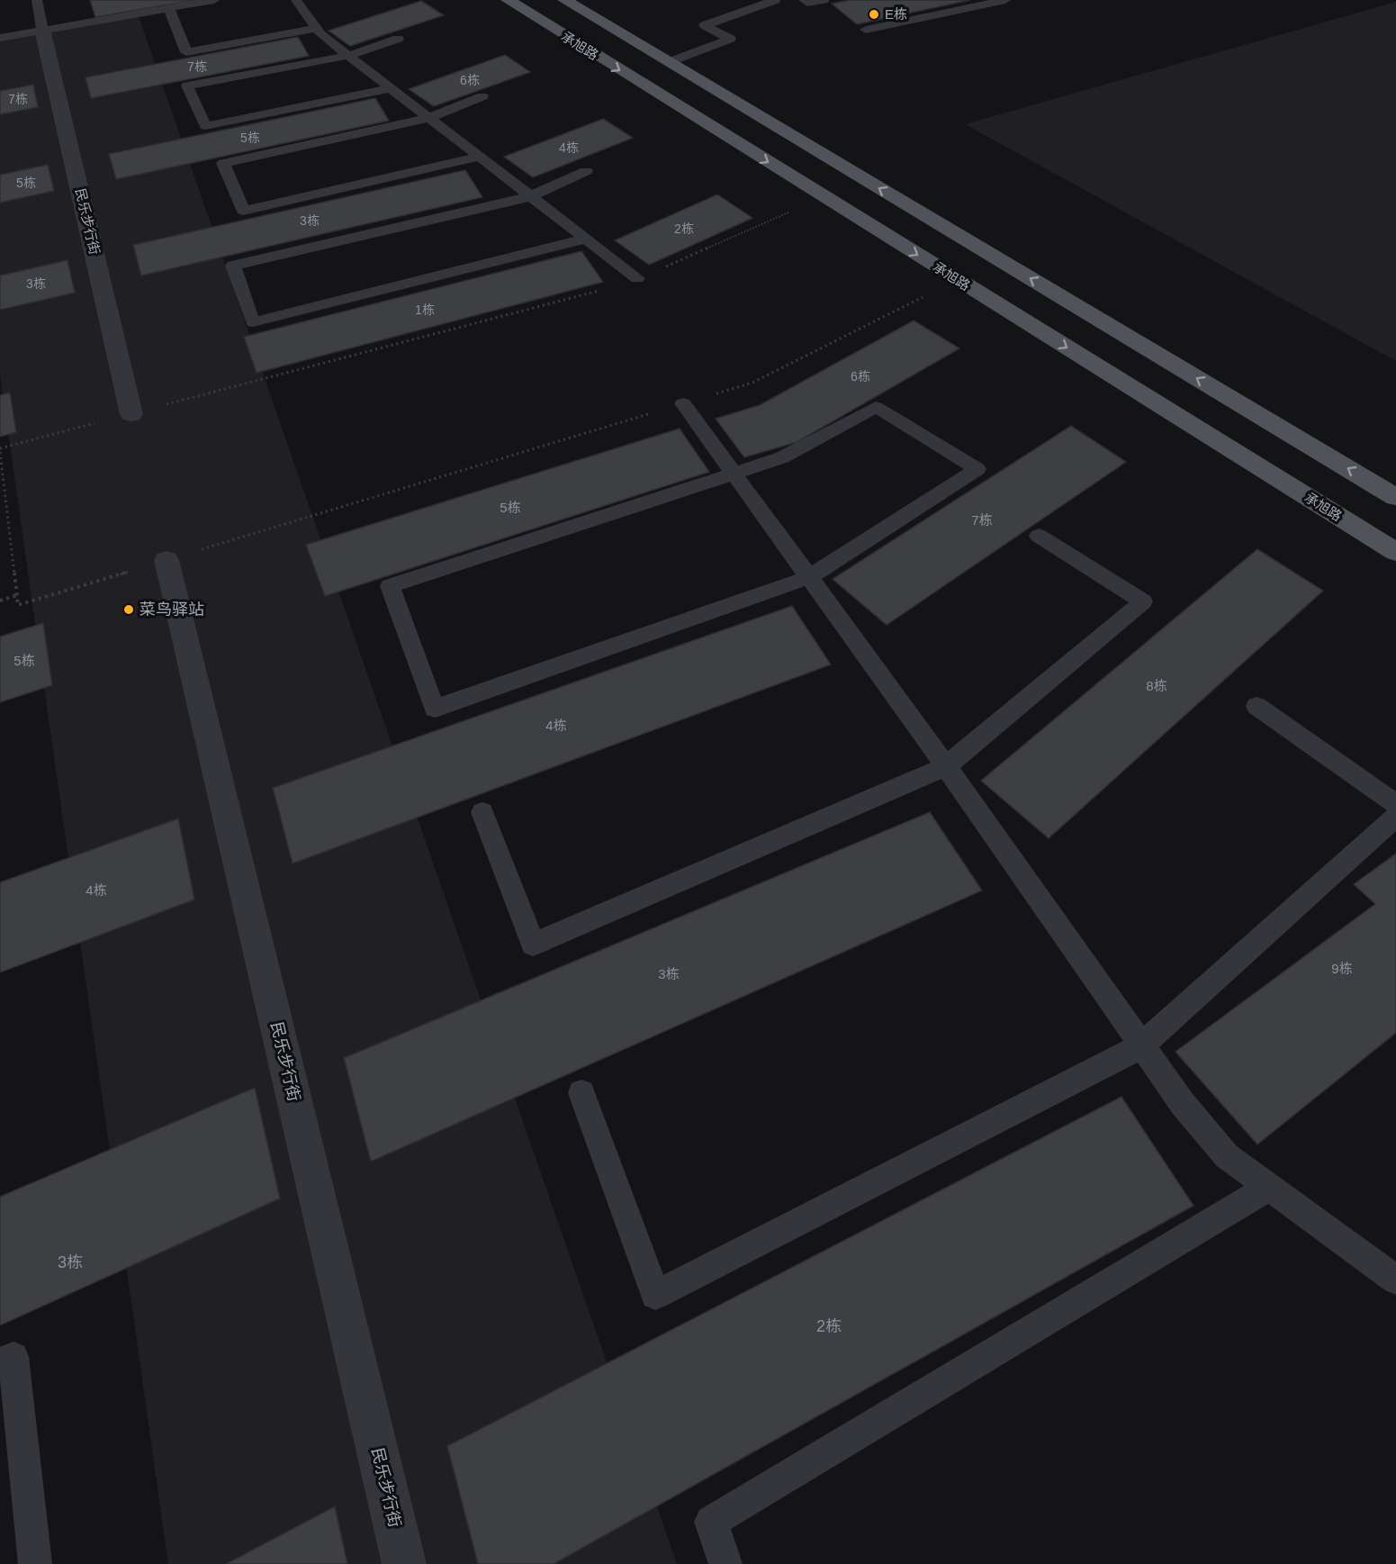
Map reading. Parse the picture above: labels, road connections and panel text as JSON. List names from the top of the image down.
{
  "streets": {
    "main road": ["承旭路"],
    "street": ["民乐步行街"]
  },
  "places": ["E栋", "菜鸟驿站"],
  "house_numbers": [
    "7栋",
    "6栋",
    "7栋",
    "5栋",
    "4栋",
    "5栋",
    "3栋",
    "2栋",
    "3栋",
    "1栋",
    "6栋",
    "5栋",
    "7栋",
    "5栋",
    "8栋",
    "4栋",
    "4栋",
    "9栋",
    "3栋",
    "3栋",
    "2栋"
  ]
}
